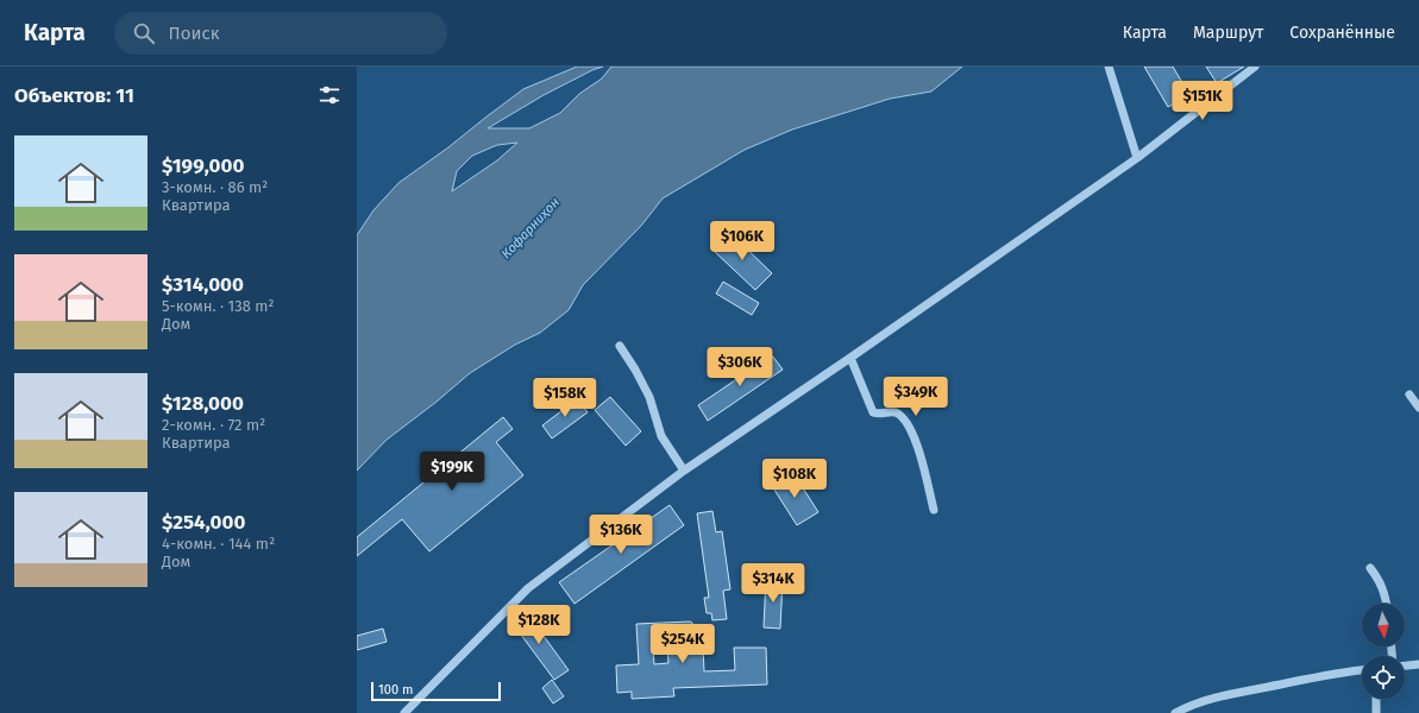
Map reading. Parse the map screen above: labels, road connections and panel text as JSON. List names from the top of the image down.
{
  "water": ["Кофарниҳон"],
  "scale_bar": "100 m",
  "north": "bottom",
  "page": {
    "header": "Карта",
    "search": "Поиск",
    "nav": ["Карта", "Маршрут", "Сохранённые"],
    "heading": "Объектов: 11",
    "price": [
      "$151K",
      "$106K",
      "$306K",
      "$349K",
      "$158K",
      "$199K",
      "$108K",
      "$136K",
      "$314K",
      "$128K",
      "$254K"
    ],
    "list": [
      {
        "name": "$199,000",
        "note": "3-комн. · 86 m² · Квартира"
      },
      {
        "name": "$314,000",
        "note": "5-комн. · 138 m² · Дом"
      },
      {
        "name": "$128,000",
        "note": "2-комн. · 72 m² · Квартира"
      },
      {
        "name": "$254,000",
        "note": "4-комн. · 144 m² · Дом"
      }
    ],
    "scale": "100 m"
  }
}
